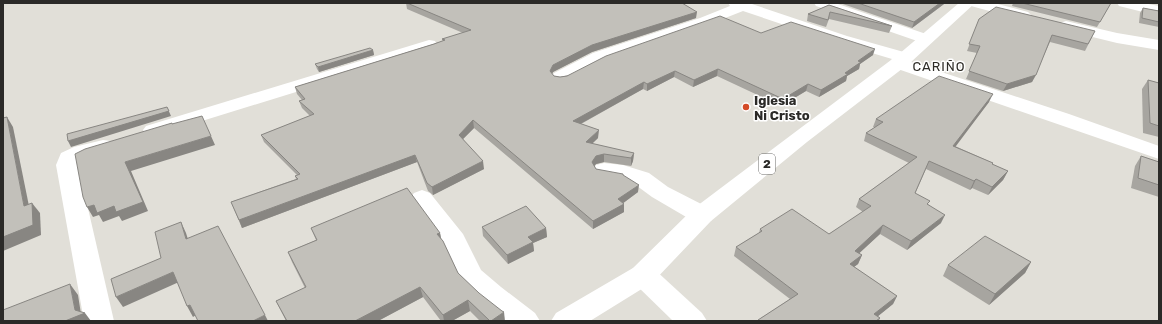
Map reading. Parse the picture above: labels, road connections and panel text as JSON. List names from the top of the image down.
{
  "streets": {
    "main road": ["2"]
  },
  "districts": ["CARIÑO"],
  "places": ["Iglesia Ni Cristo"]
}
